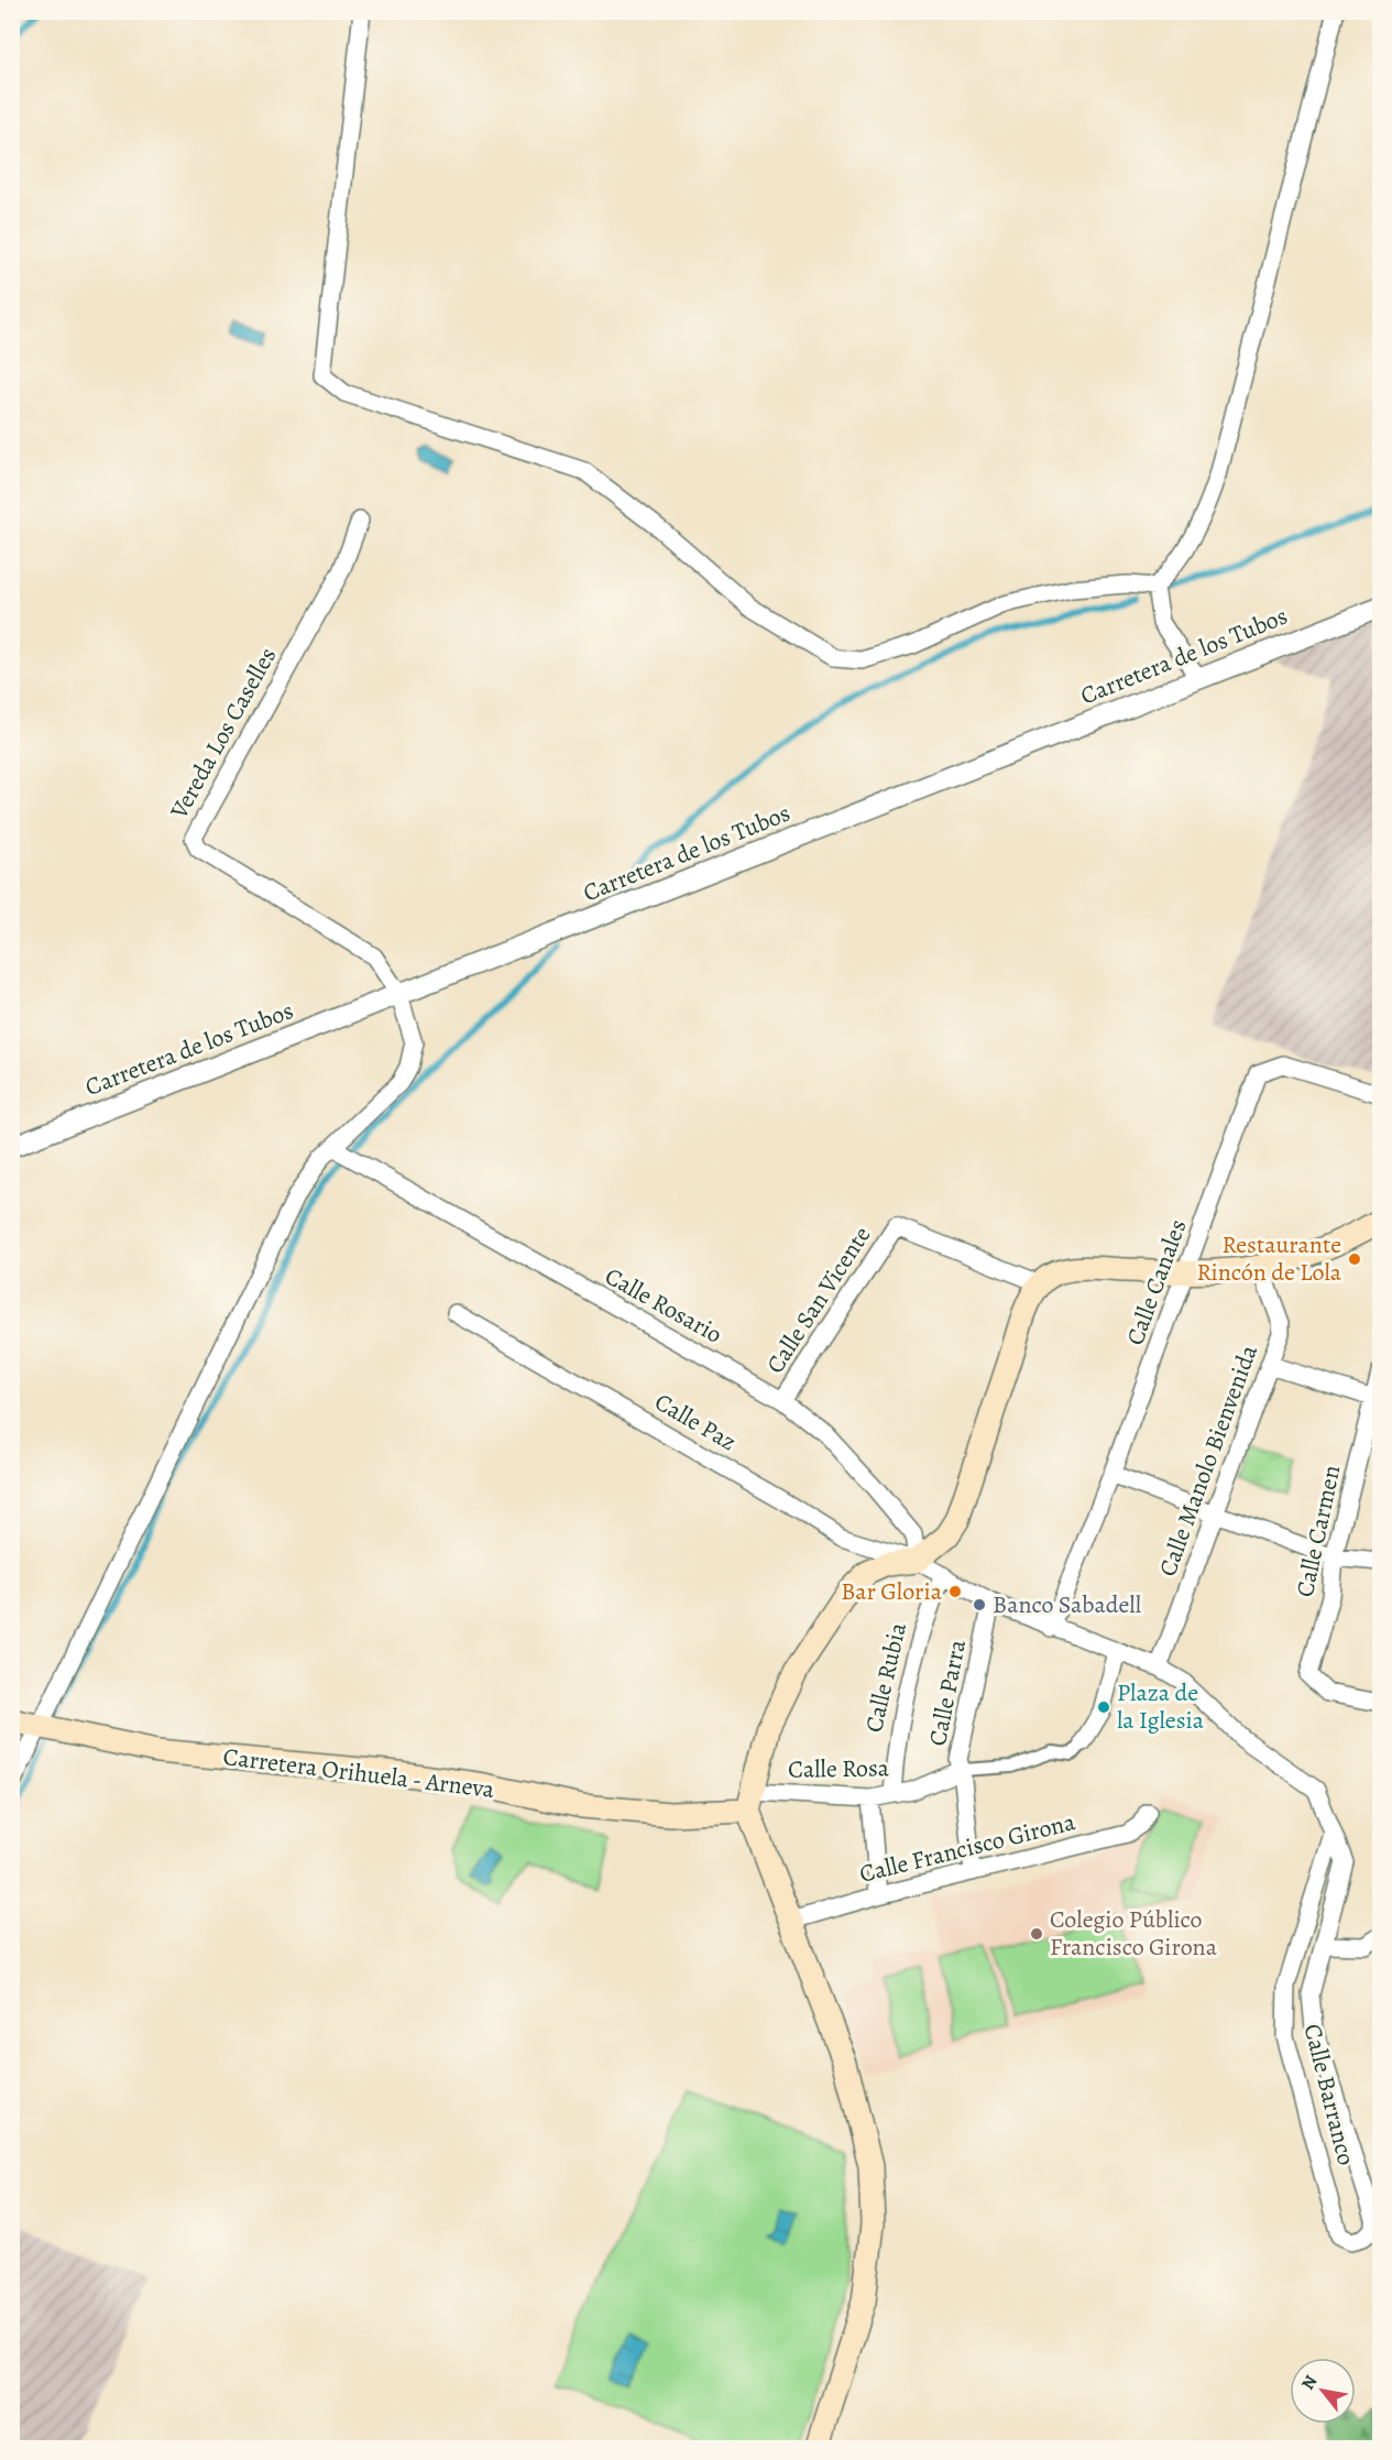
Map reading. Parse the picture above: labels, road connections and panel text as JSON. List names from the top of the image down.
{
  "streets": {
    "main road": ["Carretera Orihuela - Arneva"],
    "street": [
      "Carretera de los Tubos",
      "Vereda Los Caselles",
      "Calle Canales",
      "Calle San Vicente",
      "Calle Rosario",
      "Calle Paz",
      "Calle Manolo Bienvenida",
      "Calle Carmen",
      "Calle Rubia",
      "Calle Parra",
      "Calle Rosa",
      "Calle Francisco Girona",
      "Calle Barranco"
    ]
  },
  "crossings": [
    ["Carretera de los Tubos", "Vereda Los Caselles"],
    ["Calle Canales", "Calle Paz"],
    ["Calle San Vicente", "Calle Rosario"],
    ["Calle Rosario", "Calle Paz"],
    ["Calle Paz", "Calle Manolo Bienvenida"],
    ["Calle Paz", "Calle Rubia"],
    ["Calle Paz", "Calle Parra"],
    ["Calle Paz", "Calle Barranco"],
    ["Calle Rubia", "Calle Rosa"],
    ["Calle Parra", "Calle Rosa"],
    ["Calle Parra", "Calle Francisco Girona"],
    ["Calle Rosa", "Carretera Orihuela - Arneva"]
  ],
  "places": [
    "Restaurante Rincón de Lola",
    "Bar Gloria",
    "Banco Sabadell",
    "Plaza de la Iglesia",
    "Colegio Público Francisco Girona"
  ],
  "north": "top left"
}
